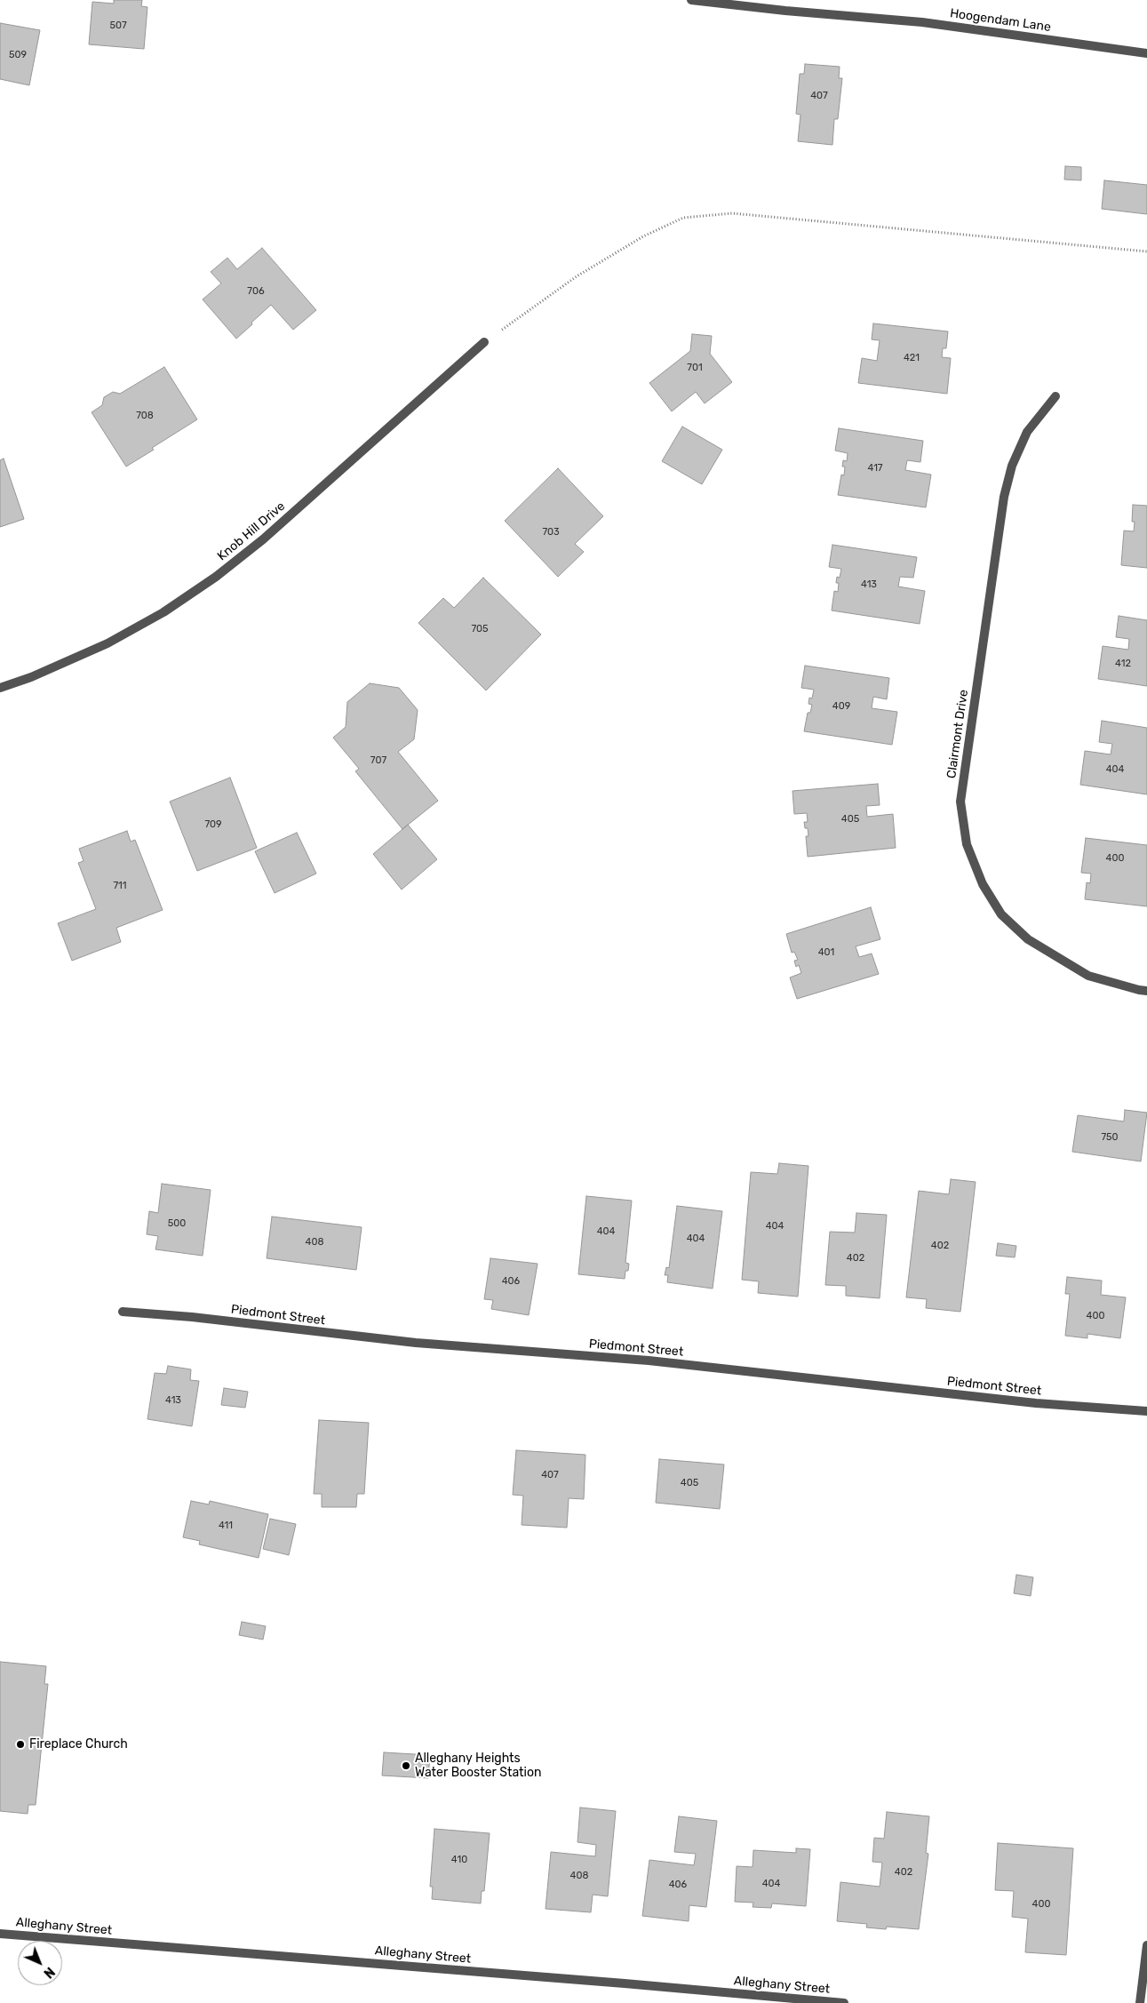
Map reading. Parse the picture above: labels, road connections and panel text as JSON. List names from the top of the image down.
{
  "streets": {
    "street": [
      "Hoogendam Lane",
      "Knob Hill Drive",
      "Clairmont Drive",
      "Piedmont Street",
      "Alleghany Street"
    ]
  },
  "places": ["Fireplace Church", "Alleghany Heights Water Booster Station"],
  "house_numbers": [
    "507",
    "509",
    "407",
    "706",
    "421",
    "701",
    "708",
    "417",
    "703",
    "413",
    "705",
    "412",
    "409",
    "707",
    "404",
    "405",
    "709",
    "400",
    "711",
    "401",
    "750",
    "500",
    "404",
    "404",
    "404",
    "408",
    "402",
    "402",
    "406",
    "400",
    "413",
    "407",
    "405",
    "411",
    "410",
    "402",
    "408",
    "404",
    "406",
    "400"
  ],
  "north": "bottom right"
}
